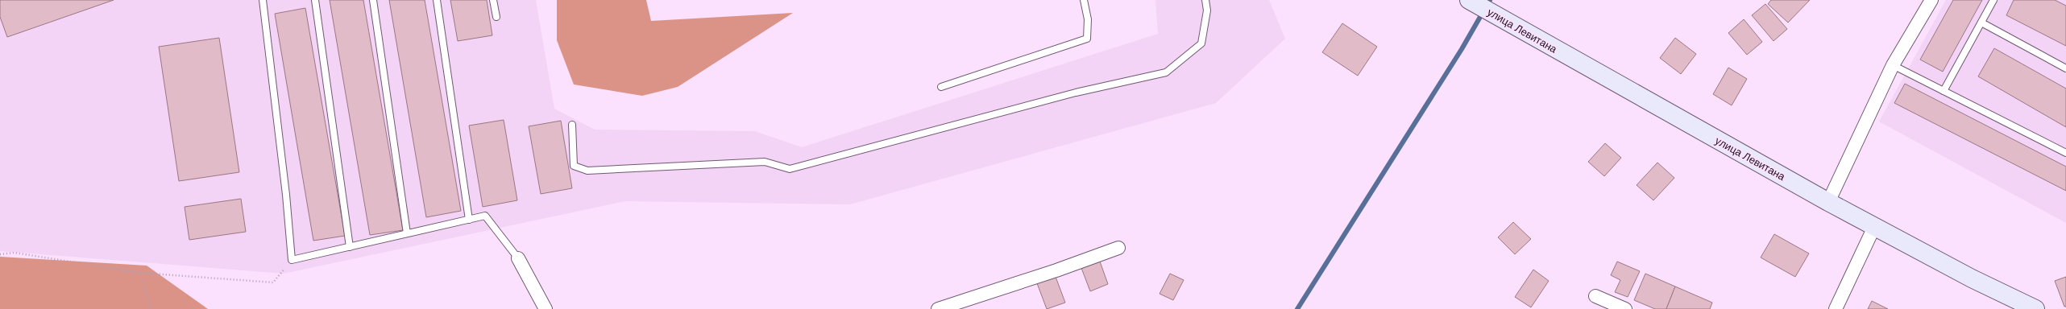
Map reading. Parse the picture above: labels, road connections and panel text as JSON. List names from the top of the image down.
{
  "streets": {
    "main road": ["улица Левитана"]
  }
}
